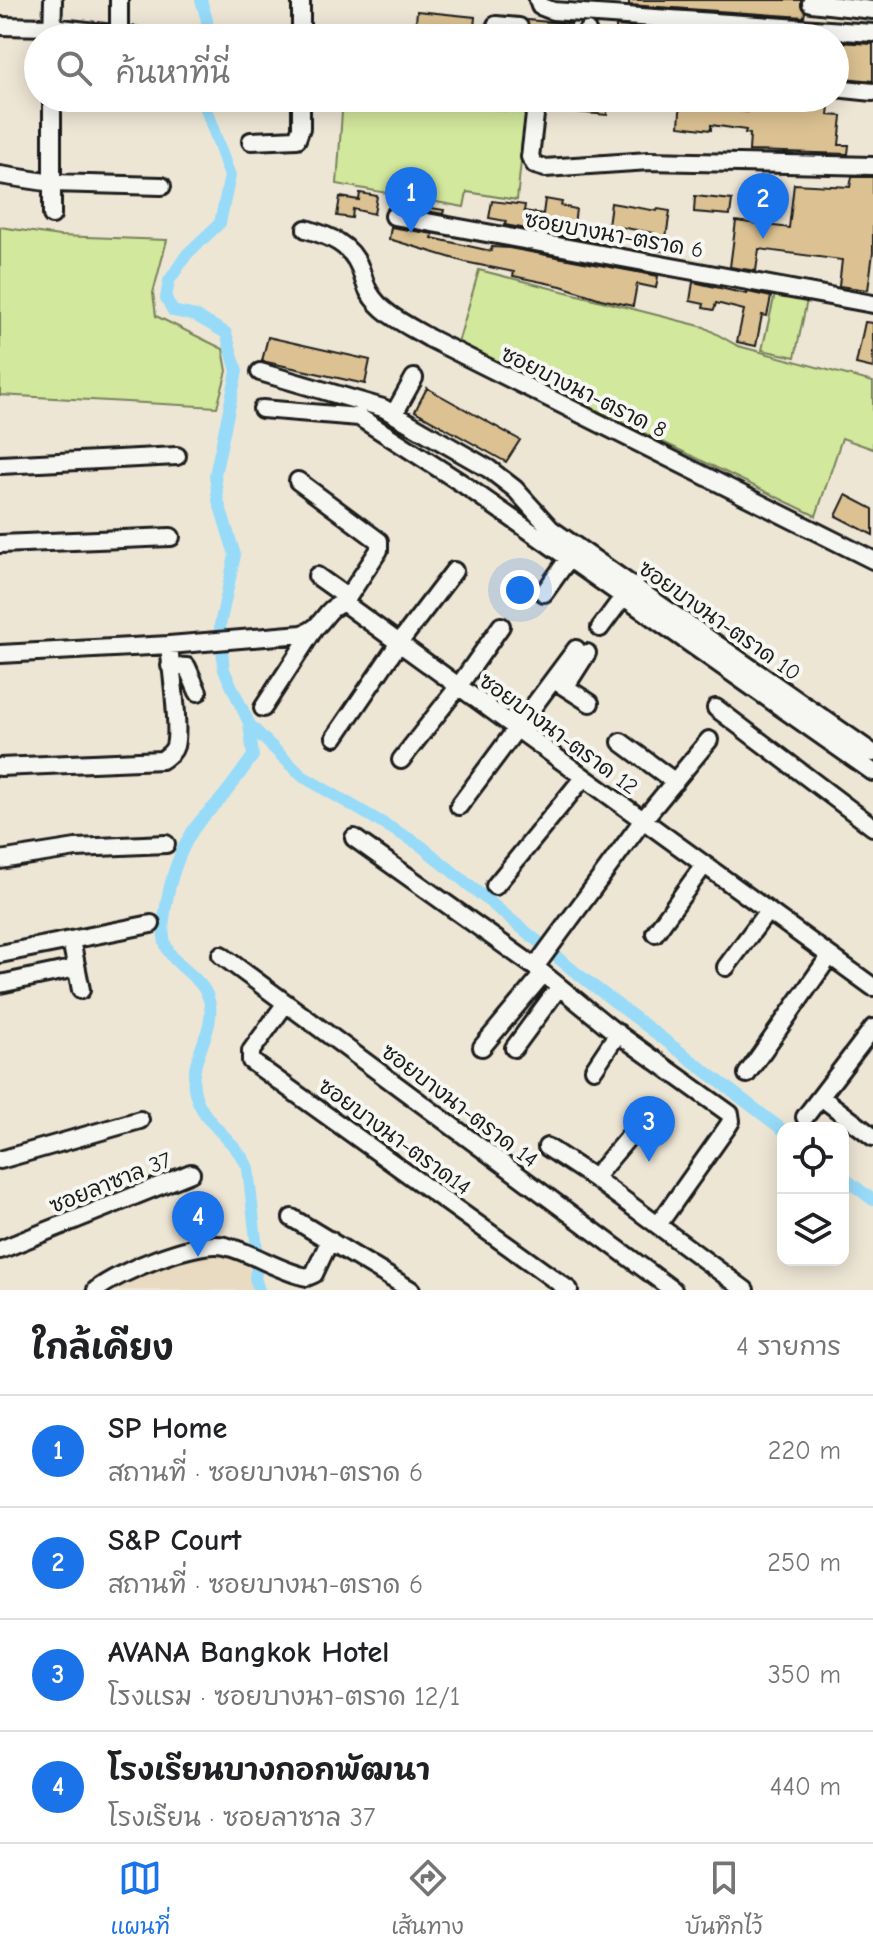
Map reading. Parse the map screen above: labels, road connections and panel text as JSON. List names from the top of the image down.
{
  "streets": {
    "street": [
      "ซอยบางนา-ตราด 6",
      "ซอยบางนา-ตราด 8",
      "ซอยบางนา-ตราด 10",
      "ซอยบางนา-ตราด 12",
      "ซอยบางนา-ตราด 14",
      "ซอยบางนา-ตราด14",
      "ซอยลาซาล 37"
    ]
  },
  "crossings": [
    ["ซอยบางนา-ตราด 14", "ซอยบางนา-ตราด14"]
  ],
  "page": {
    "search": "ค้นหาที่นี่",
    "pins": [
      "1",
      "2",
      "3",
      "4"
    ],
    "heading": ["ใกล้เคียง", "4 รายการ"],
    "list": [
      {
        "mark": "1",
        "name": "SP Home",
        "note": "สถานที่ · ซอยบางนา-ตราด 6",
        "value": "220 m"
      },
      {
        "mark": "2",
        "name": "S&P Court",
        "note": "สถานที่ · ซอยบางนา-ตราด 6",
        "value": "250 m"
      },
      {
        "mark": "3",
        "name": "AVANA Bangkok Hotel",
        "note": "โรงแรม · ซอยบางนา-ตราด 12/1",
        "value": "350 m"
      },
      {
        "mark": "4",
        "name": "โรงเรียนบางกอกพัฒนา",
        "note": "โรงเรียน · ซอยลาซาล 37",
        "value": "440 m"
      }
    ],
    "nav": ["แผนที่", "เส้นทาง", "บันทึกไว้"]
  }
}
